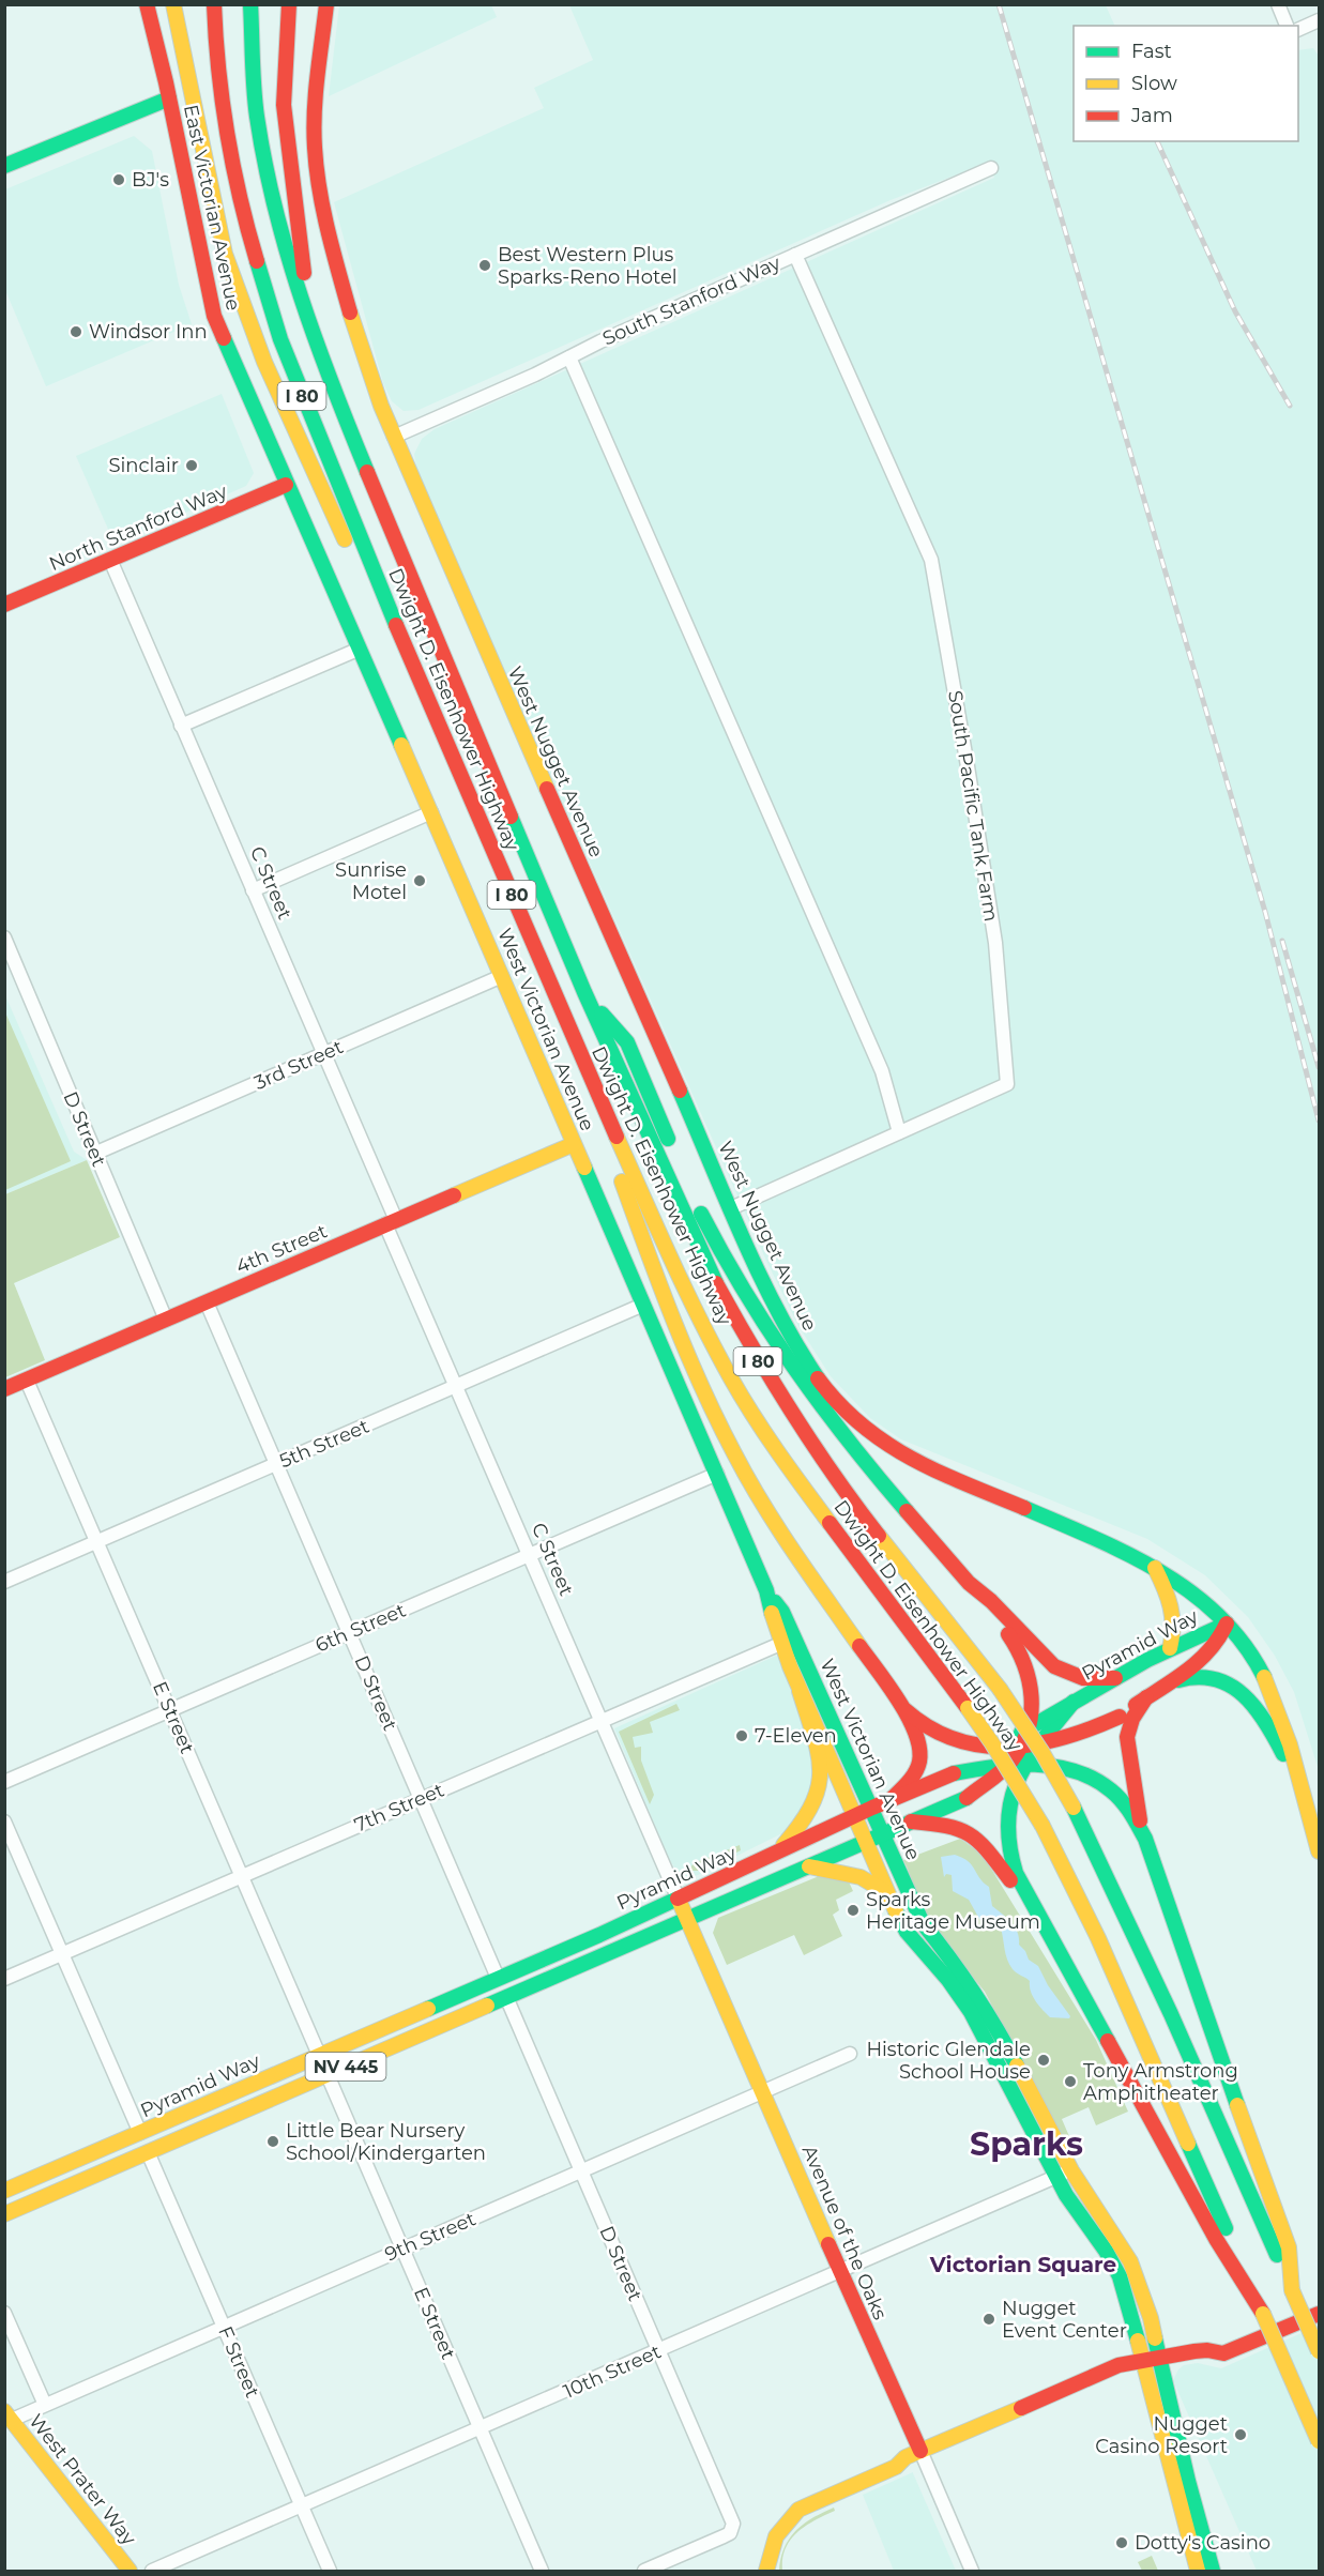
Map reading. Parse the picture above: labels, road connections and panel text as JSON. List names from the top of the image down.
{
  "streets": {
    "main road": [
      "East Victorian Avenue",
      "I 80",
      "North Stanford Way",
      "Dwight D. Eisenhower Highway",
      "West Nugget Avenue",
      "West Victorian Avenue",
      "4th Street",
      "Pyramid Way",
      "NV 445",
      "Avenue of the Oaks",
      "West Prater Way"
    ],
    "street": [
      "South Stanford Way",
      "South Pacific Tank Farm",
      "C Street",
      "3rd Street",
      "D Street",
      "5th Street",
      "6th Street",
      "E Street",
      "7th Street",
      "9th Street",
      "F Street",
      "10th Street"
    ]
  },
  "crossings": [
    ["East Victorian Avenue", "North Stanford Way"],
    ["East Victorian Avenue", "West Victorian Avenue"],
    ["South Stanford Way", "West Nugget Avenue"],
    ["South Stanford Way", "South Pacific Tank Farm"],
    ["North Stanford Way", "C Street"],
    ["North Stanford Way", "West Victorian Avenue"],
    ["West Nugget Avenue", "South Pacific Tank Farm"],
    ["West Nugget Avenue", "Pyramid Way"],
    ["C Street", "3rd Street"],
    ["C Street", "4th Street"],
    ["C Street", "5th Street"],
    ["C Street", "6th Street"],
    ["C Street", "Pyramid Way"],
    ["C Street", "7th Street"],
    ["C Street", "Avenue of the Oaks"],
    ["West Victorian Avenue", "3rd Street"],
    ["West Victorian Avenue", "4th Street"],
    ["West Victorian Avenue", "5th Street"],
    ["West Victorian Avenue", "6th Street"],
    ["West Victorian Avenue", "Pyramid Way"],
    ["West Victorian Avenue", "7th Street"],
    ["West Victorian Avenue", "10th Street"],
    ["3rd Street", "D Street"],
    ["D Street", "4th Street"],
    ["D Street", "5th Street"],
    ["D Street", "6th Street"],
    ["D Street", "Pyramid Way"],
    ["D Street", "7th Street"],
    ["D Street", "9th Street"],
    ["D Street", "10th Street"],
    ["4th Street", "E Street"],
    ["5th Street", "E Street"],
    ["6th Street", "E Street"],
    ["Pyramid Way", "E Street"],
    ["Pyramid Way", "Avenue of the Oaks"],
    ["Pyramid Way", "F Street"],
    ["E Street", "7th Street"],
    ["E Street", "9th Street"],
    ["E Street", "10th Street"],
    ["Avenue of the Oaks", "9th Street"],
    ["Avenue of the Oaks", "10th Street"],
    ["9th Street", "F Street"],
    ["9th Street", "West Prater Way"],
    ["F Street", "10th Street"]
  ],
  "districts": ["Sparks", "Victorian Square"],
  "places": [
    "BJ's",
    "Best Western Plus Sparks-Reno Hotel",
    "Windsor Inn",
    "Sinclair",
    "Sunrise Motel",
    "7-Eleven",
    "Sparks Heritage Museum",
    "Historic Glendale School House",
    "Tony Armstrong Amphitheater",
    "Little Bear Nursery School/Kindergarten",
    "Nugget Event Center",
    "Nugget Casino Resort",
    "Dotty's Casino"
  ],
  "legend": ["Fast", "Slow", "Jam"]
}
